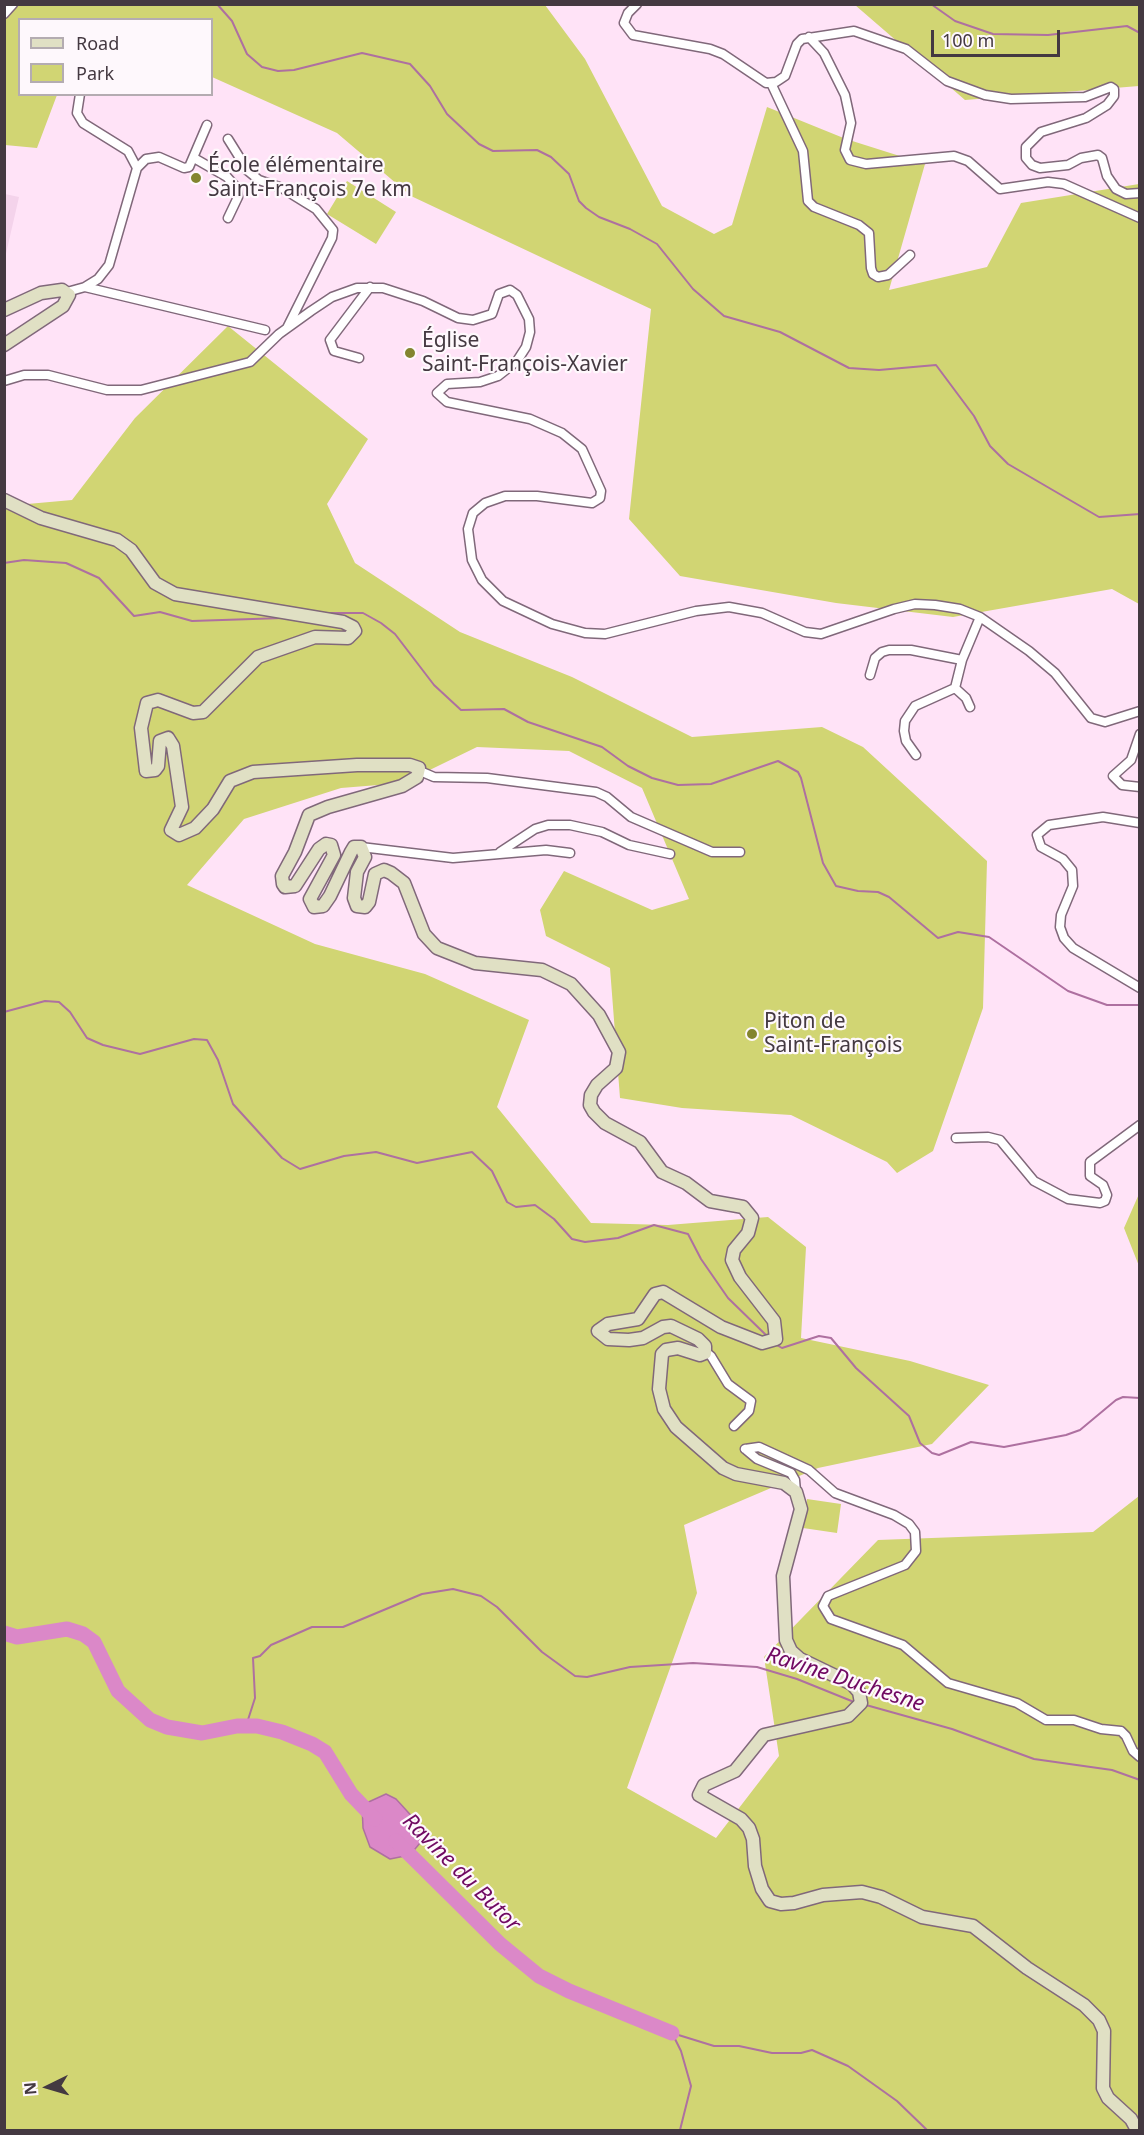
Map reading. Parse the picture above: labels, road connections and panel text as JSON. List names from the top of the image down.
{
  "water": ["Ravine Duchesne", "Ravine du Butor"],
  "places": ["École élémentaire Saint-François 7e km", "Église Saint-François-Xavier", "Piton de Saint-François"],
  "legend": ["Road", "Park"],
  "scale_bar": "100 m",
  "north": "left"
}
